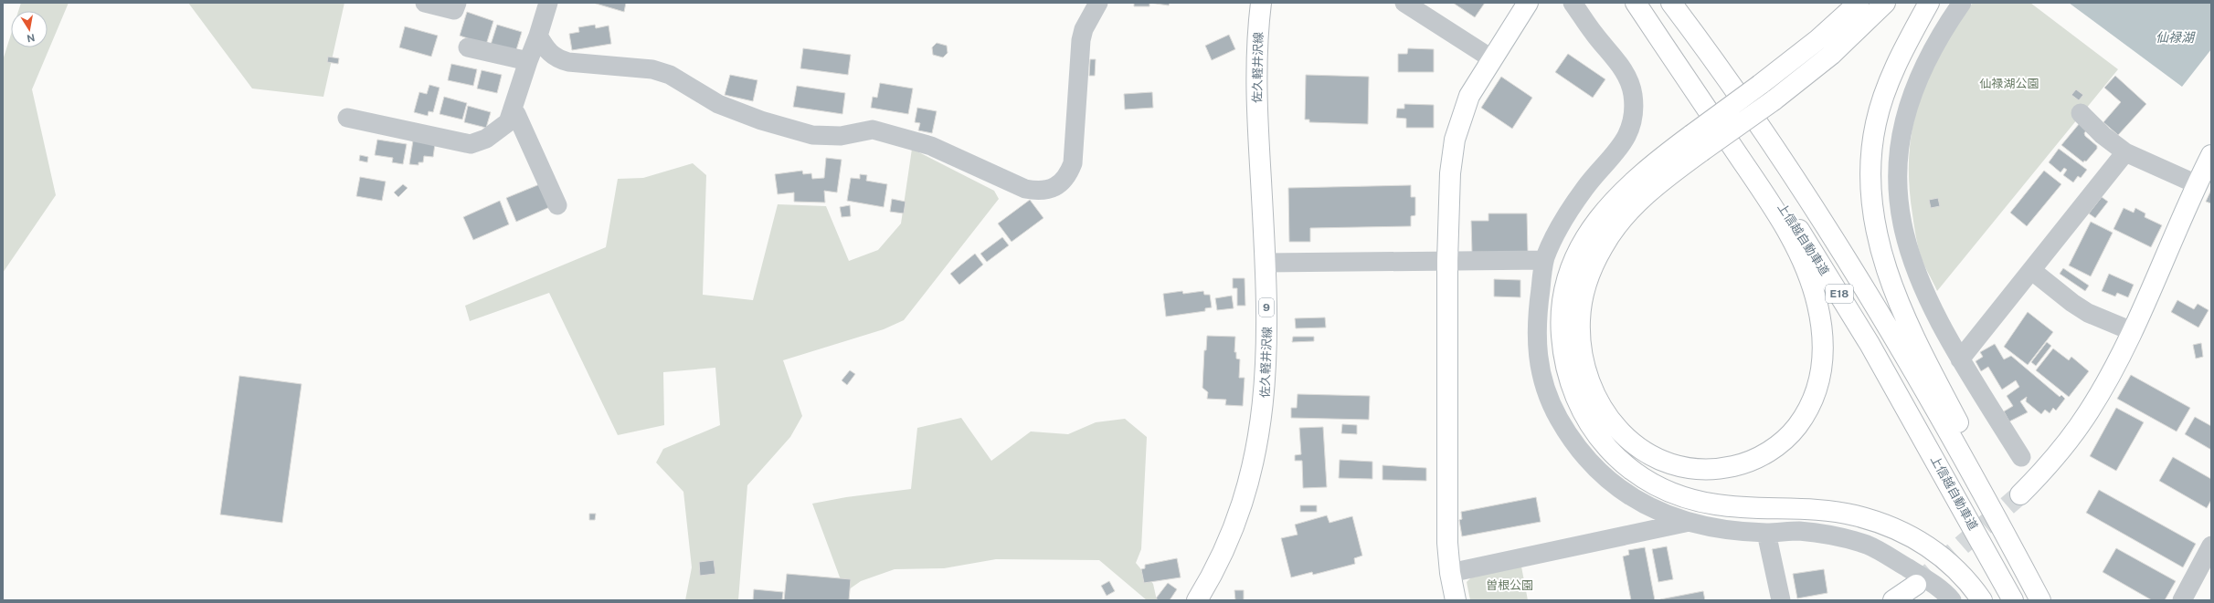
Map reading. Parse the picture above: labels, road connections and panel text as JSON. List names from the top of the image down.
{
  "streets": {
    "main road": [
      "佐久軽井沢線",
      "上信越自動車道",
      "E18",
      "9"
    ]
  },
  "water": ["仙禄湖"],
  "parks": ["仙禄湖公園", "曽根公園"],
  "north": "bottom"
}
